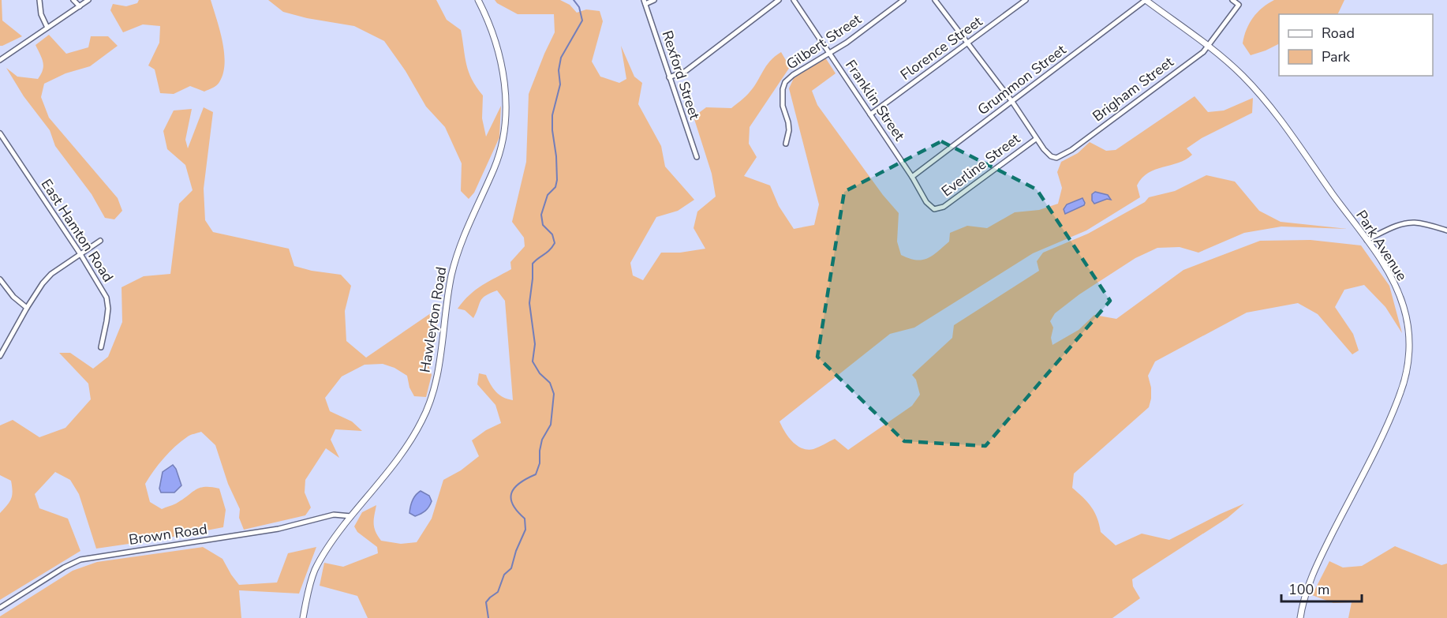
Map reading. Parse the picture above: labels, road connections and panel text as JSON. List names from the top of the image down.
{
  "streets": {
    "street": [
      "Gilbert Street",
      "Florence Street",
      "Rexford Street",
      "Grummon Street",
      "Brigham Street",
      "Franklin Street",
      "Everline Street",
      "East Hamton Road",
      "Park Avenue",
      "Hawleyton Road",
      "Brown Road"
    ]
  },
  "crossings": [
    ["Gilbert Street", "Franklin Street"],
    ["Florence Street", "Franklin Street"],
    ["Grummon Street", "Franklin Street"],
    ["Grummon Street", "Park Avenue"],
    ["Brigham Street", "Everline Street"],
    ["Brigham Street", "Park Avenue"],
    ["Franklin Street", "Everline Street"],
    ["Hawleyton Road", "Brown Road"]
  ],
  "legend": ["Road", "Park"],
  "scale_bar": "100 m"
}
